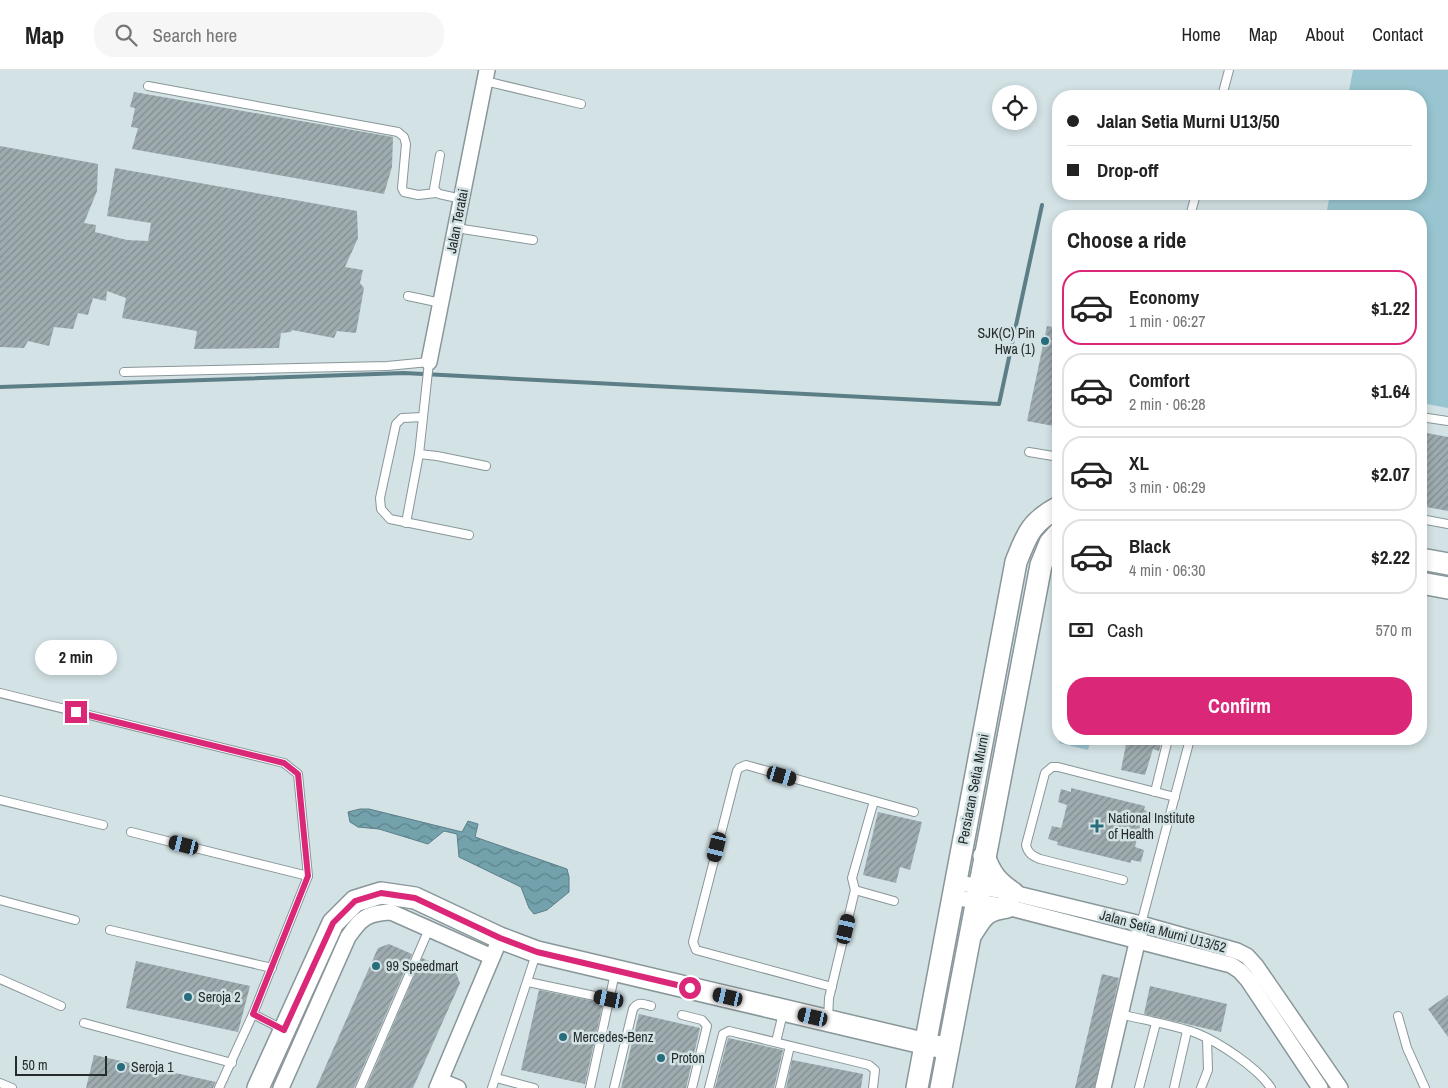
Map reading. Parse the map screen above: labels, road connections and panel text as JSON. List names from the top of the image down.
{
  "streets": {
    "street": ["Jalan Teratai", "Persiaran Setia Murni", "Jalan Setia Murni U13/52"]
  },
  "crossings": [
    ["Persiaran Setia Murni", "Jalan Setia Murni U13/52"]
  ],
  "places": {
    "other": [
      "SJK(C) Pin Hwa (1)",
      "99 Speedmart",
      "Seroja 2",
      "Mercedes-Benz",
      "Proton",
      "Seroja 1"
    ],
    "health": ["National Institute of Health"]
  },
  "scale_bar": "50 m",
  "page": {
    "header": "Map",
    "search": "Search here",
    "nav": [
      "Home",
      "Map",
      "About",
      "Contact"
    ],
    "banner": ["Jalan Setia Murni U13/50", "Drop-off"],
    "heading": "Choose a ride",
    "list": [
      {
        "name": "Economy",
        "note": "1 min · 06:27",
        "value": "$1.22"
      },
      {
        "name": "Comfort",
        "note": "2 min · 06:28",
        "value": "$1.64"
      },
      {
        "name": "XL",
        "note": "3 min · 06:29",
        "value": "$2.07"
      },
      {
        "name": "Black",
        "note": "4 min · 06:30",
        "value": "$2.22"
      }
    ],
    "pay": ["Cash", "570 m"],
    "bubble": "2 min",
    "buttons": "Confirm",
    "scale": "50 m"
  }
}
